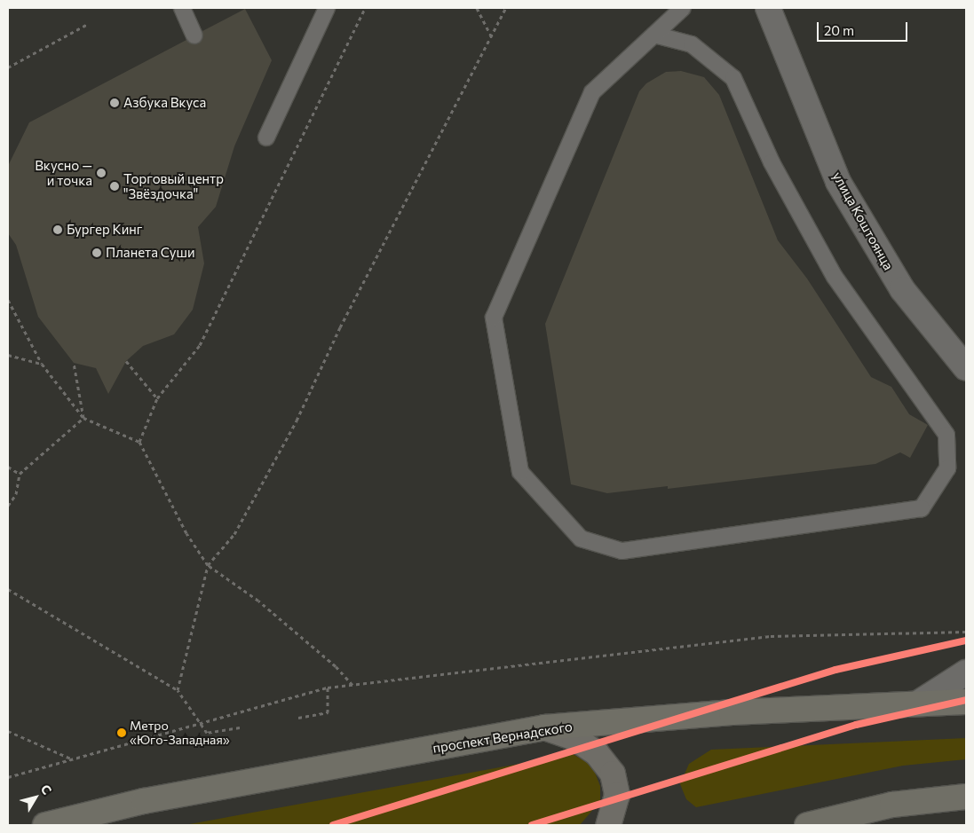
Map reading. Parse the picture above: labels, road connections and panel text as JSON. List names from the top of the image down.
{
  "streets": {
    "main road": ["проспект Вернадского"],
    "street": ["улица Коштоянца"]
  },
  "places": [
    "Азбука Вкуса",
    "Вкусно — и точка",
    "Торговый центр \"Звёздочка\"",
    "Бургер Кинг",
    "Планета Суши",
    "Метро «Юго-Западная»"
  ],
  "scale_bar": "20 m",
  "north": "top right"
}
